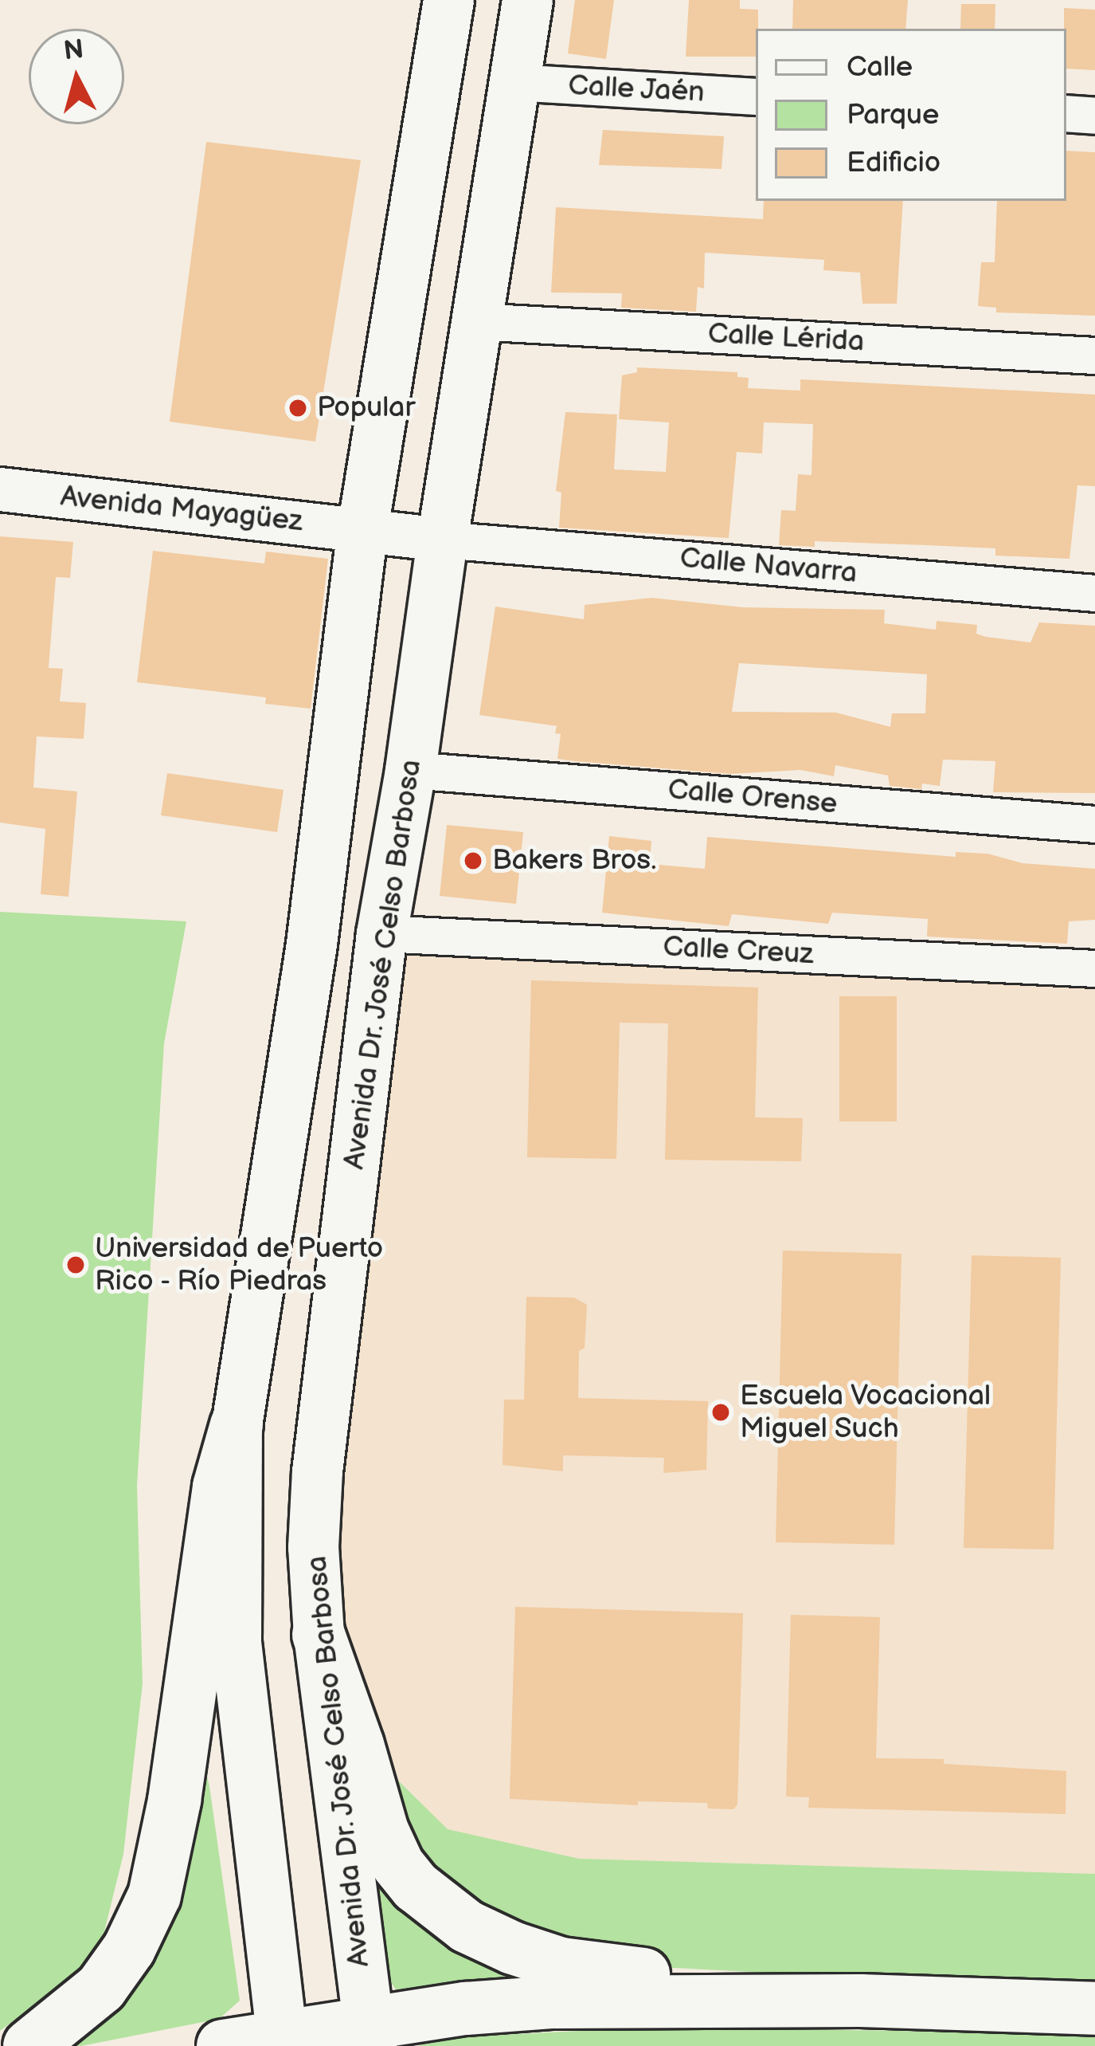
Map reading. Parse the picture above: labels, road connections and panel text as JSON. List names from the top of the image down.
{
  "streets": {
    "main road": ["Avenida Dr. José Celso Barbosa"],
    "street": [
      "Calle Jaén",
      "Calle Lérida",
      "Avenida Mayagüez",
      "Calle Navarra",
      "Calle Orense",
      "Calle Creuz"
    ]
  },
  "crossings": [
    ["Calle Jaén", "Avenida Dr. José Celso Barbosa"],
    ["Calle Lérida", "Avenida Dr. José Celso Barbosa"],
    ["Avenida Mayagüez", "Calle Navarra"],
    ["Avenida Mayagüez", "Avenida Dr. José Celso Barbosa"],
    ["Calle Navarra", "Avenida Dr. José Celso Barbosa"],
    ["Calle Orense", "Avenida Dr. José Celso Barbosa"],
    ["Calle Creuz", "Avenida Dr. José Celso Barbosa"]
  ],
  "places": [
    "Popular",
    "Bakers Bros.",
    "Universidad de Puerto Rico - Río Piedras",
    "Escuela Vocacional Miguel Such"
  ],
  "legend": ["Calle", "Parque", "Edificio"],
  "north": "top"
}
